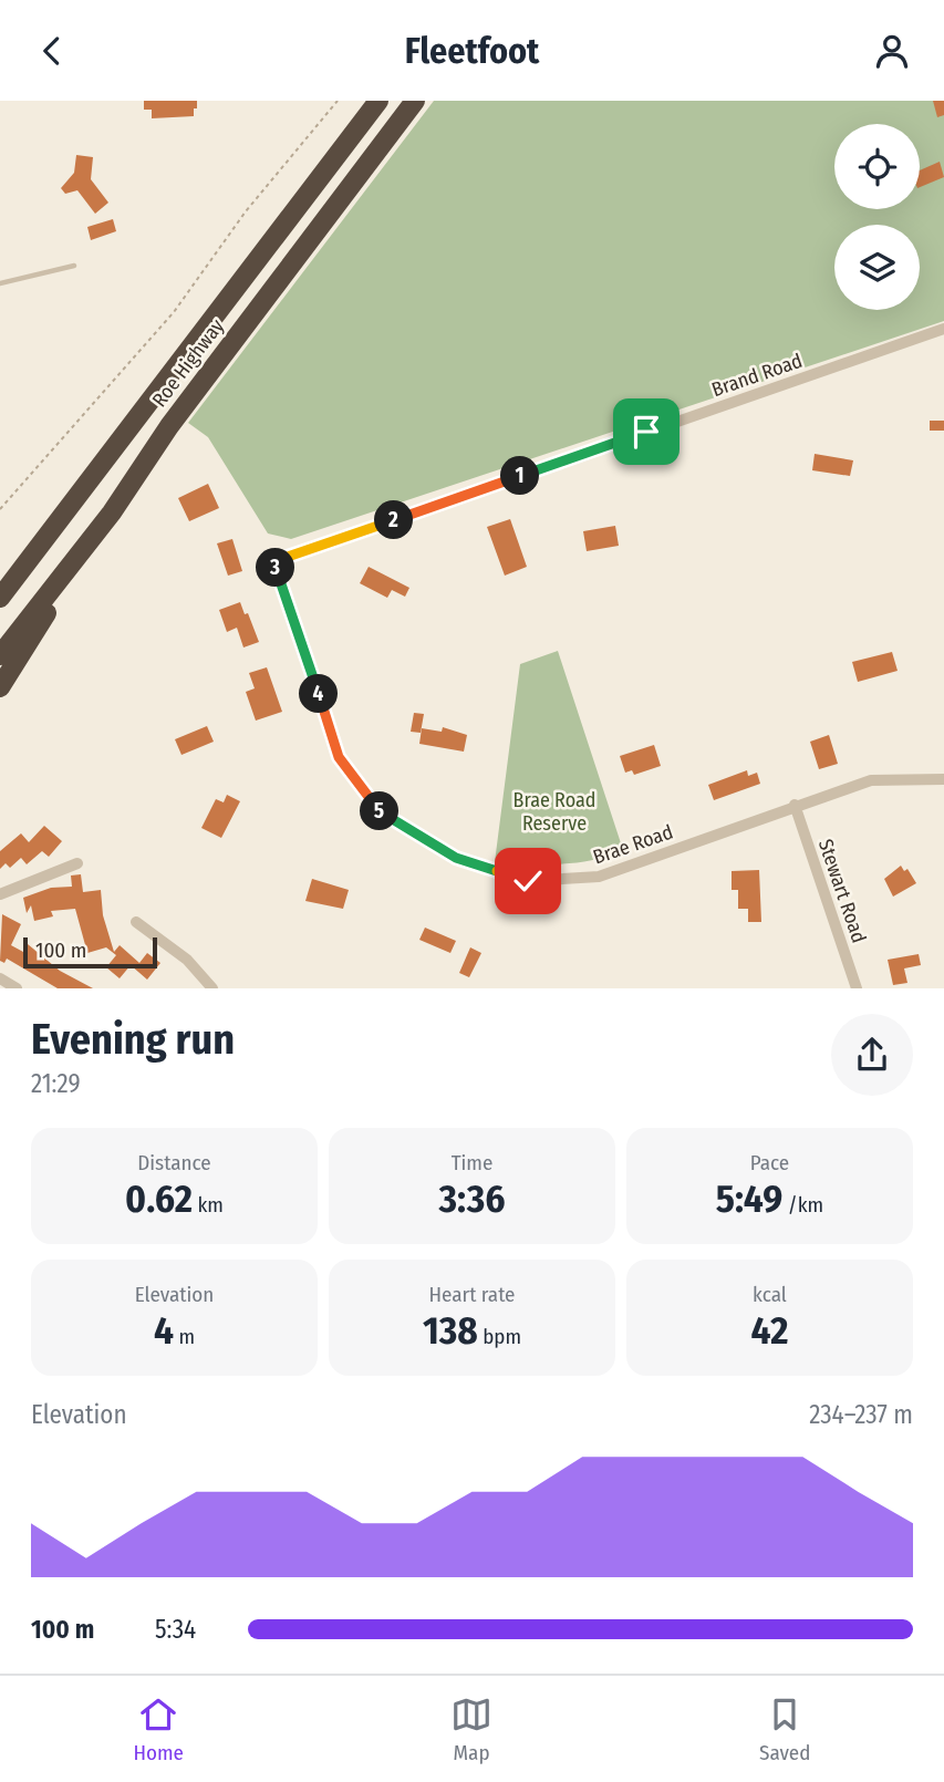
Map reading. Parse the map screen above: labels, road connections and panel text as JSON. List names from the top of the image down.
{
  "streets": {
    "highway": ["Roe Highway"],
    "street": ["Brand Road", "Brae Road", "Stewart Road"]
  },
  "crossings": [
    ["Brand Road", "Brae Road"],
    ["Brae Road", "Stewart Road"]
  ],
  "parks": ["Brae Road Reserve"],
  "scale_bar": "100 m",
  "page": {
    "header": "Fleetfoot",
    "pins": [
      "1",
      "2",
      "3",
      "4",
      "5"
    ],
    "scale": "100 m",
    "heading": ["Evening run", "21:29"],
    "stats": [
      ["Distance", "0.62 km"],
      ["Time", "3:36"],
      ["Pace", "5:49 /km"],
      ["Elevation", "4 m"],
      ["Heart rate", "138 bpm"],
      ["kcal", "42"]
    ],
    "chart": ["Elevation", "234–237 m"],
    "list": [
      {
        "name": "100 m",
        "note": "5:34"
      }
    ],
    "tabs": ["Home", "Map", "Saved"]
  }
}
